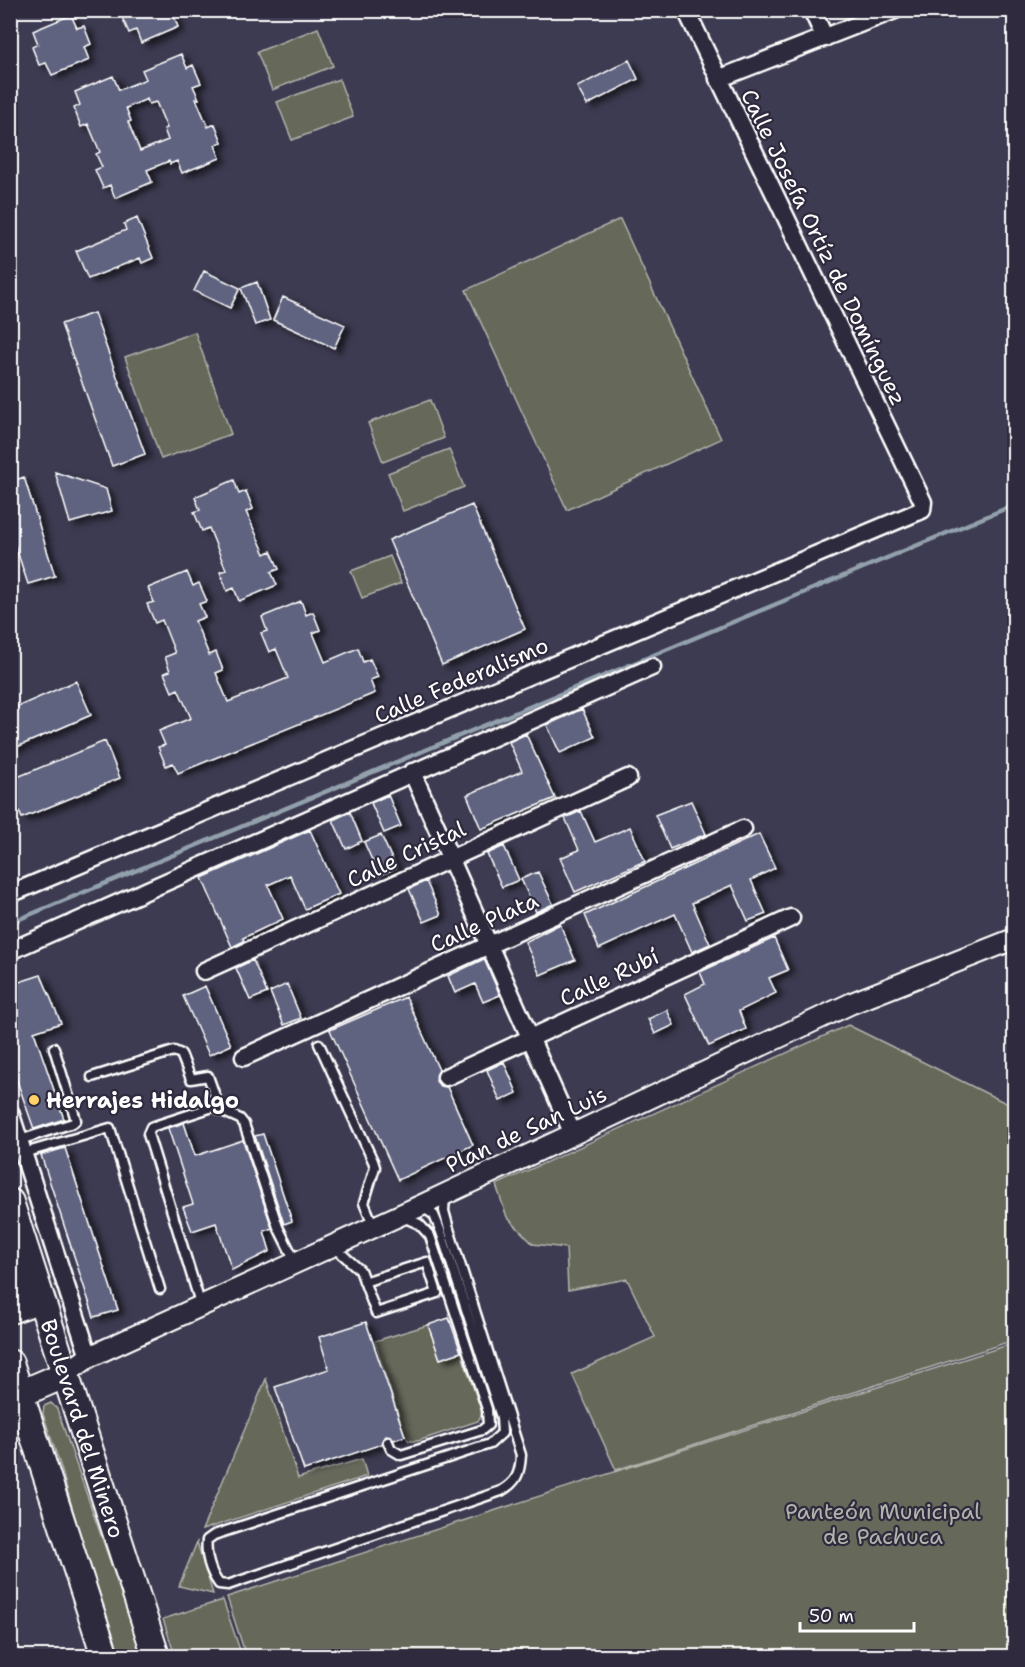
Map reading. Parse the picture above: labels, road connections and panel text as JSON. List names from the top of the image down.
{
  "streets": {
    "main road": ["Boulevard del Minero"],
    "street": [
      "Calle Josefa Ortíz de Domínguez",
      "Calle Federalismo",
      "Calle Cristal",
      "Calle Plata",
      "Calle Rubí",
      "Plan de San Luis"
    ]
  },
  "crossings": [
    ["Calle Josefa Ortíz de Domínguez", "Calle Federalismo"],
    ["Plan de San Luis", "Boulevard del Minero"]
  ],
  "parks": ["Panteón Municipal de Pachuca"],
  "places": ["Herrajes Hidalgo"],
  "scale_bar": "50 m"
}
